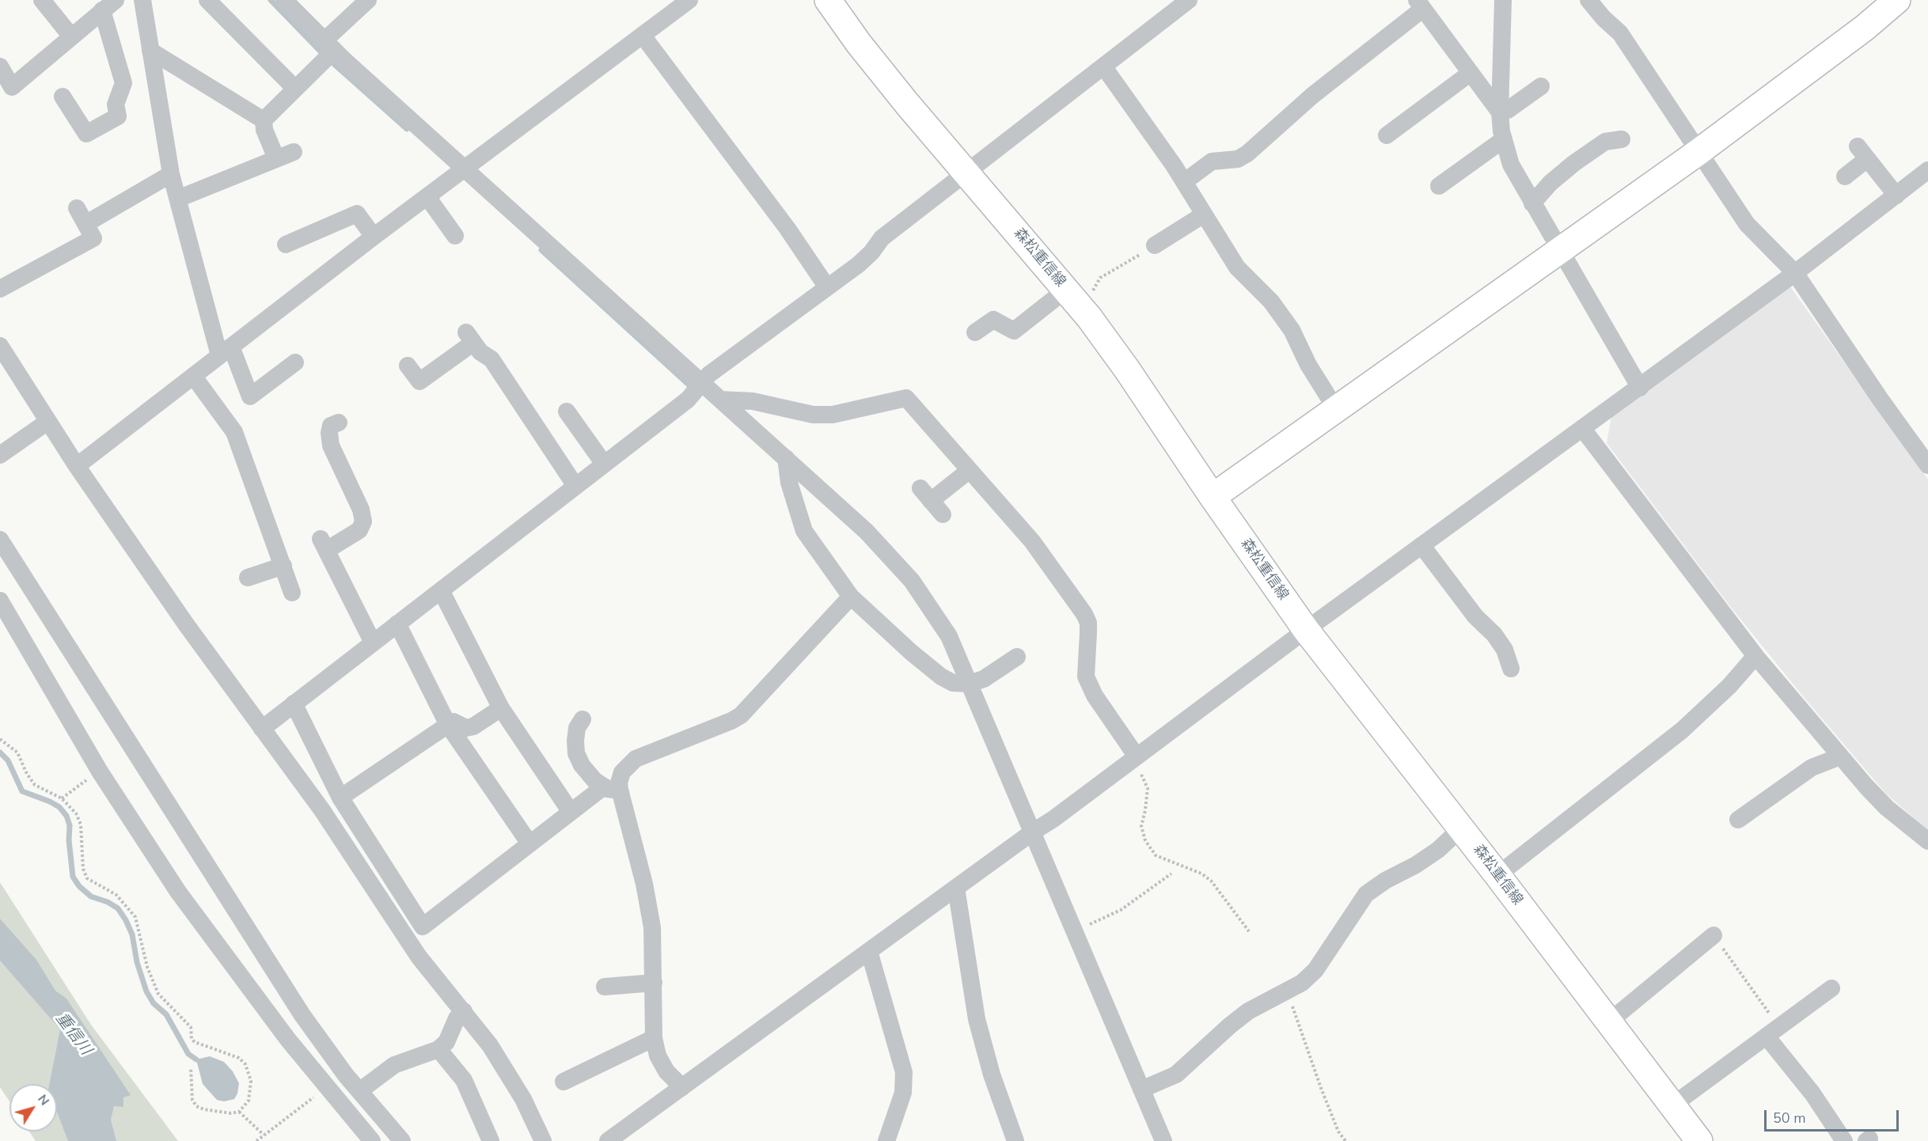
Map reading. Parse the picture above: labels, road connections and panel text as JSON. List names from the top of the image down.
{
  "streets": {
    "main road": ["森松重信線"]
  },
  "water": ["重信川"],
  "scale_bar": "50 m",
  "north": "top right"
}
